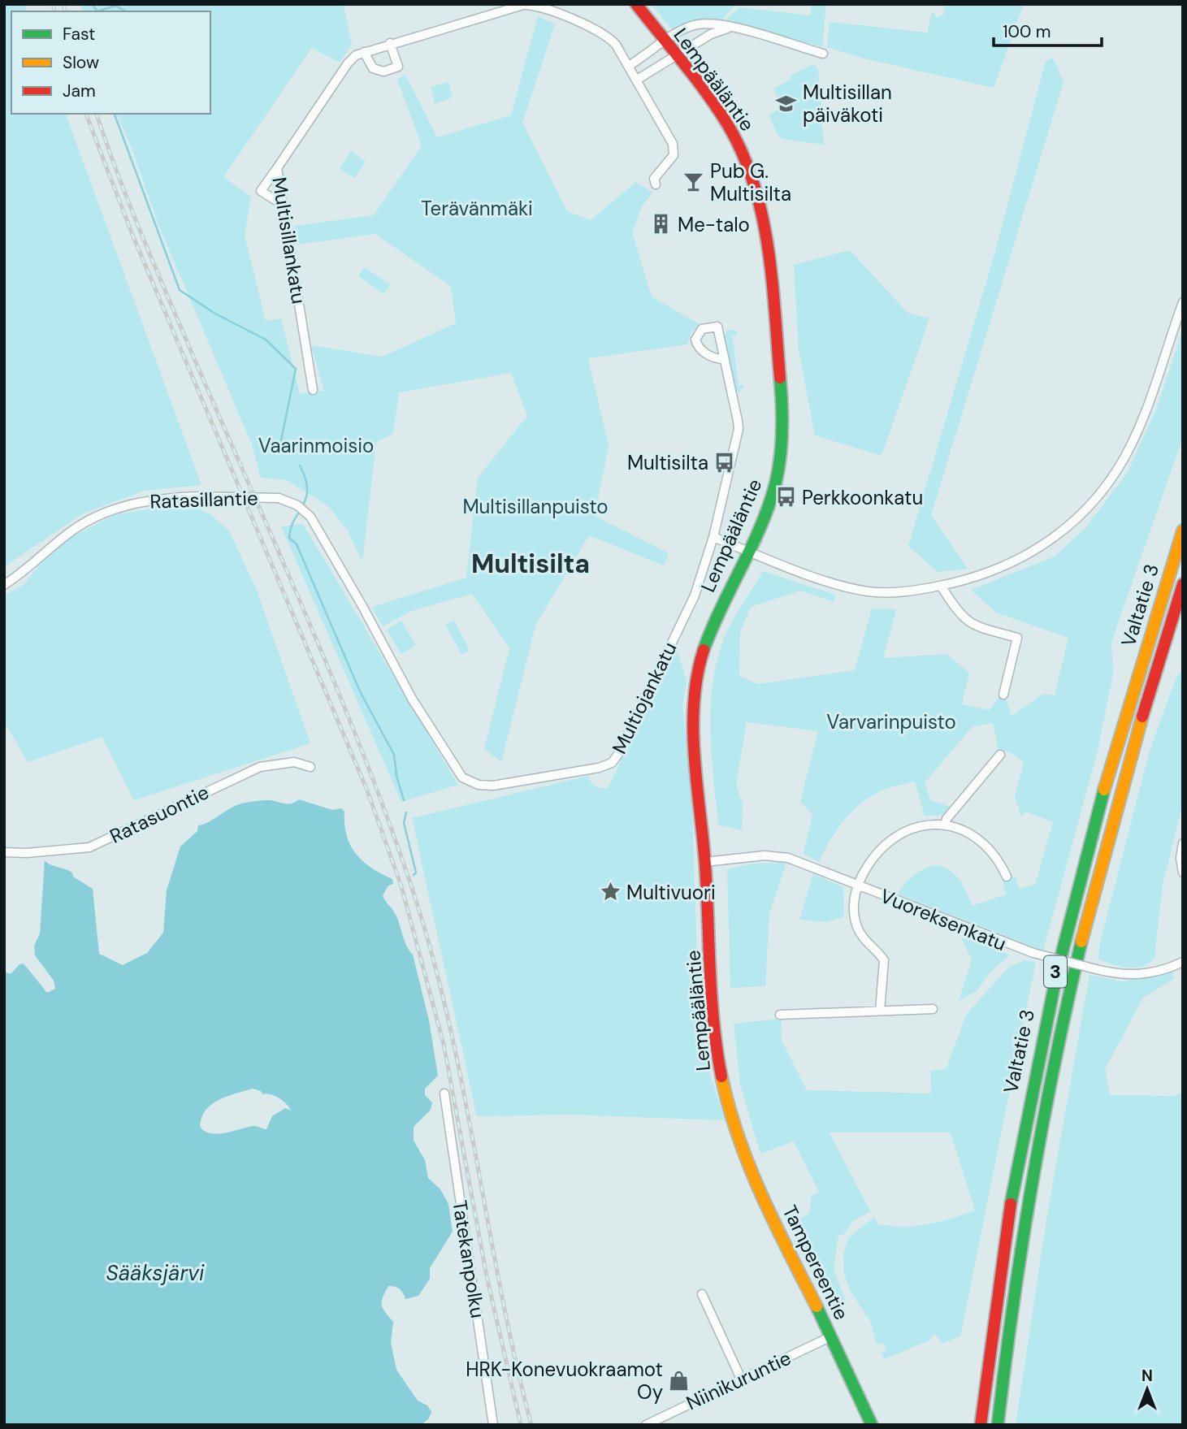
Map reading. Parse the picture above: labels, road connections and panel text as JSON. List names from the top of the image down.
{
  "streets": {
    "main road": [
      "Lempääläntie",
      "Valtatie 3",
      "3",
      "Tampereentie"
    ],
    "street": [
      "Multisillankatu",
      "Ratasillantie",
      "Multiojankatu",
      "Ratasuontie",
      "Vuoreksenkatu",
      "Tatekanpolku",
      "Niinikuruntie"
    ]
  },
  "crossings": [
    ["Lempääläntie", "Vuoreksenkatu"],
    ["Lempääläntie", "Tampereentie"],
    ["Ratasillantie", "Multiojankatu"],
    ["Tampereentie", "Niinikuruntie"]
  ],
  "districts": ["Multisilta"],
  "water": ["Sääksjärvi"],
  "parks": [
    "Terävänmäki",
    "Vaarinmoisio",
    "Multisillanpuisto",
    "Varvarinpuisto"
  ],
  "places": {
    "school or university": ["Multisillan päiväkoti"],
    "bar": ["Pub G. Multisilta"],
    "building": ["Me-talo"],
    "bus stop": ["Multisilta", "Perkkoonkatu"],
    "place": ["Multivuori"],
    "shop": ["HRK-Konevuokraamot Oy"]
  },
  "legend": ["Fast", "Slow", "Jam"],
  "scale_bar": "100 m",
  "north": "top"
}
